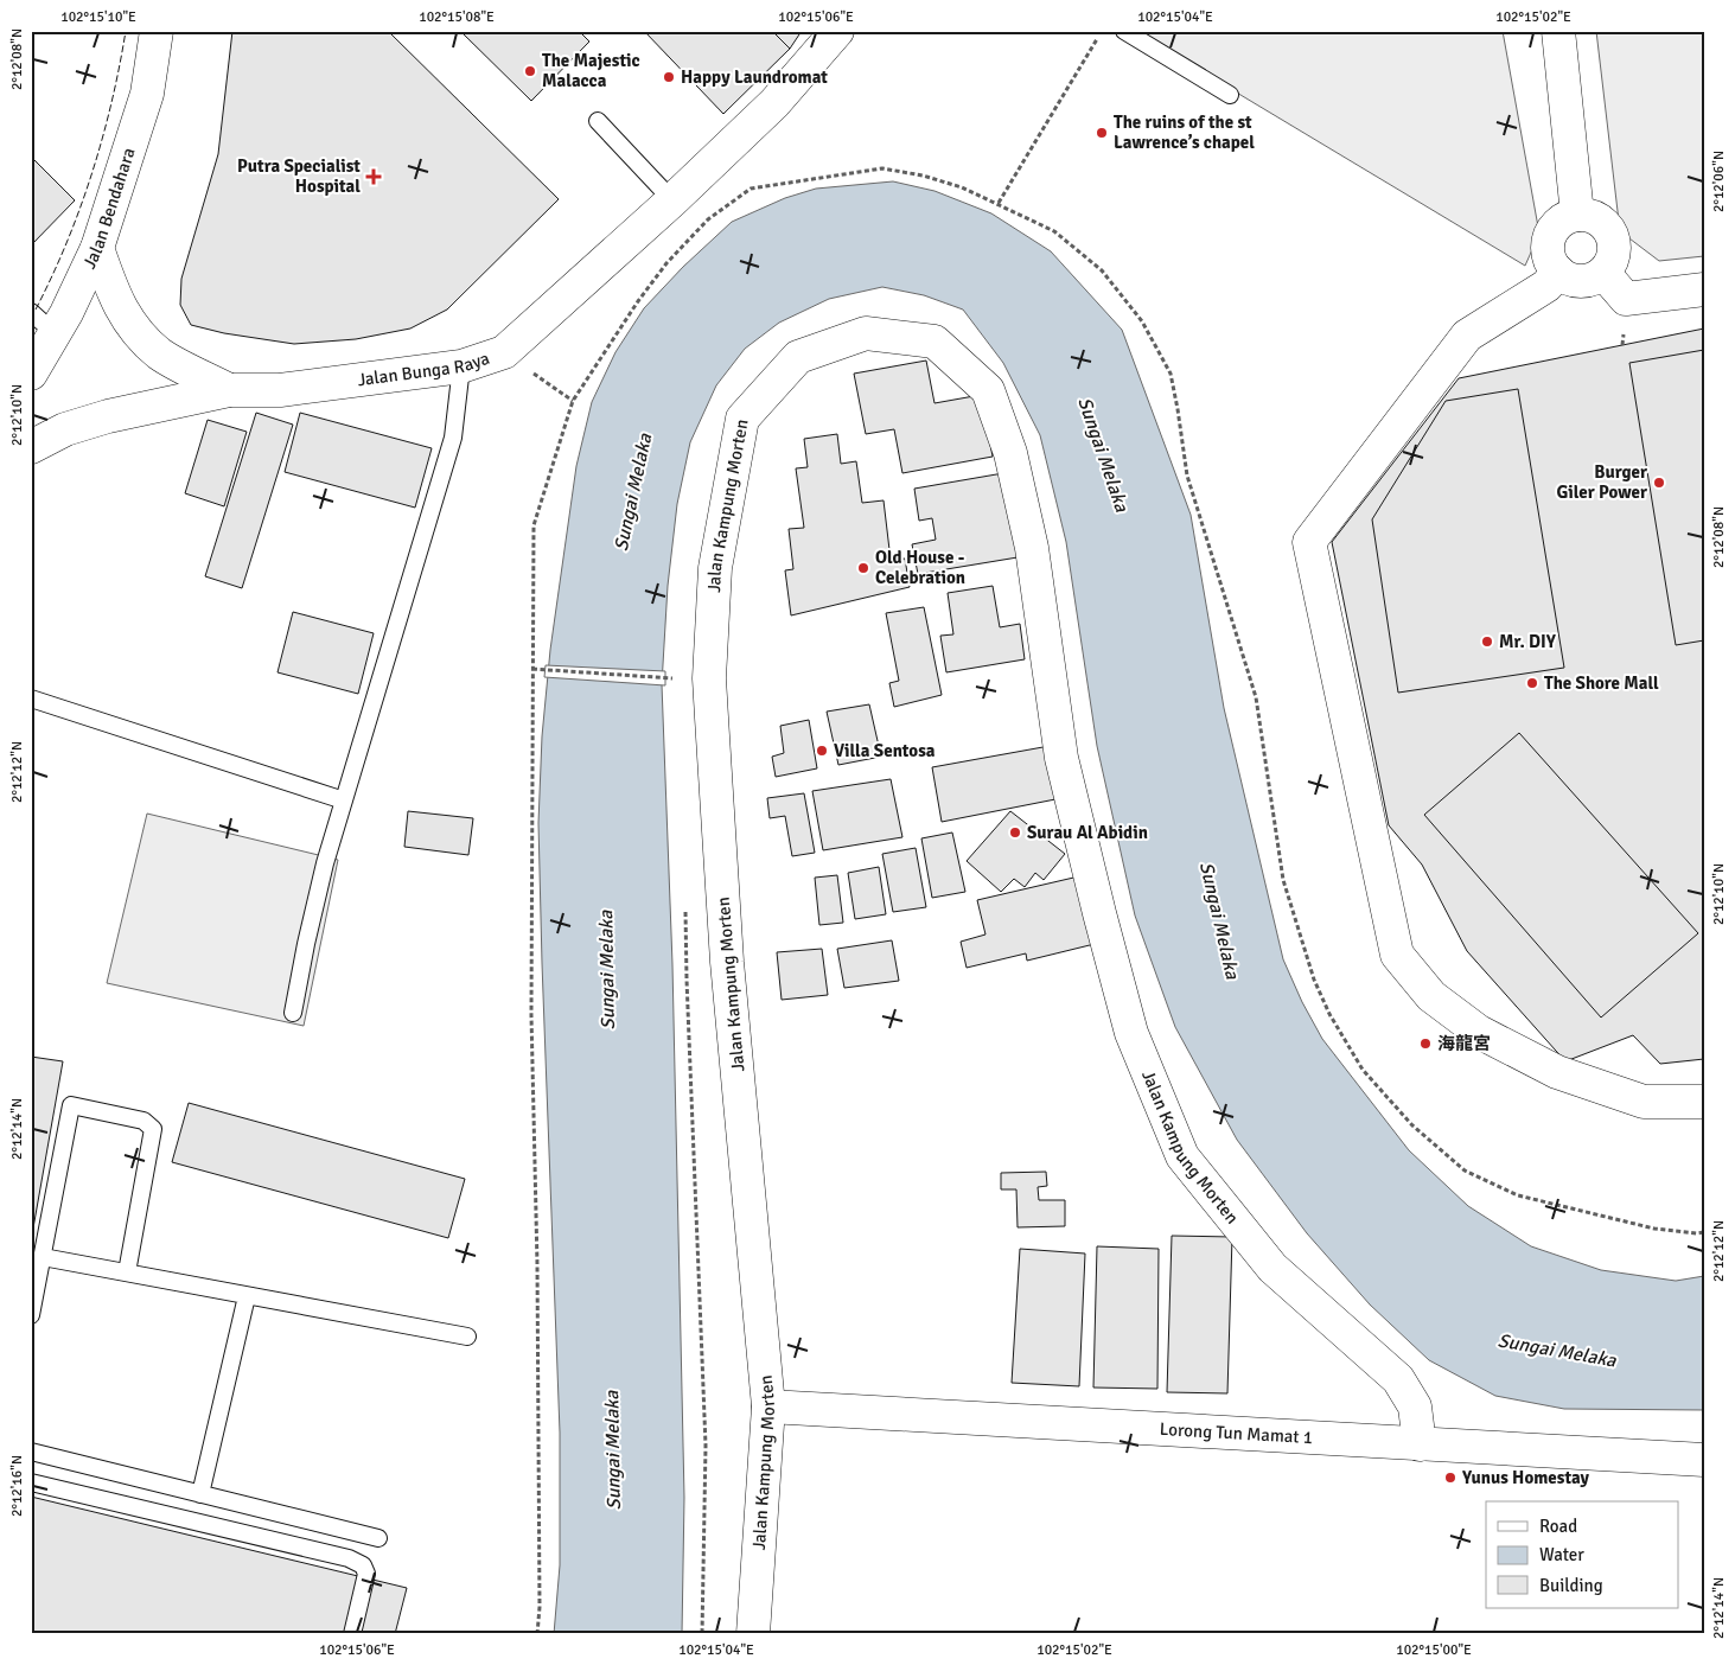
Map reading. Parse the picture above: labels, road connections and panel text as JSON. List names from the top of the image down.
{
  "streets": {
    "street": [
      "Jalan Bendahara",
      "Jalan Bunga Raya",
      "Jalan Kampung Morten",
      "Lorong Tun Mamat 1"
    ]
  },
  "crossings": [
    ["Jalan Kampung Morten", "Lorong Tun Mamat 1"]
  ],
  "water": ["Sungai Melaka"],
  "places": {
    "other": [
      "The Majestic Malacca",
      "Happy Laundromat",
      "The ruins of the st Lawrence’s chapel",
      "Burger Giler Power",
      "Old House - Celebration",
      "Mr. DIY",
      "The Shore Mall",
      "Villa Sentosa",
      "Surau Al Abidin",
      "海龍宮",
      "Yunus Homestay"
    ],
    "health": ["Putra Specialist Hospital"]
  },
  "legend": ["Road", "Water", "Building"],
  "coordinates": [
    "102°15'10\"E",
    "102°15'08\"E",
    "102°15'06\"E",
    "102°15'04\"E",
    "102°15'02\"E",
    "2°12'08\"N",
    "2°12'06\"N",
    "2°12'10\"N",
    "2°12'12\"N",
    "2°12'14\"N",
    "2°12'16\"N",
    "102°15'00\"E"
  ]
}
